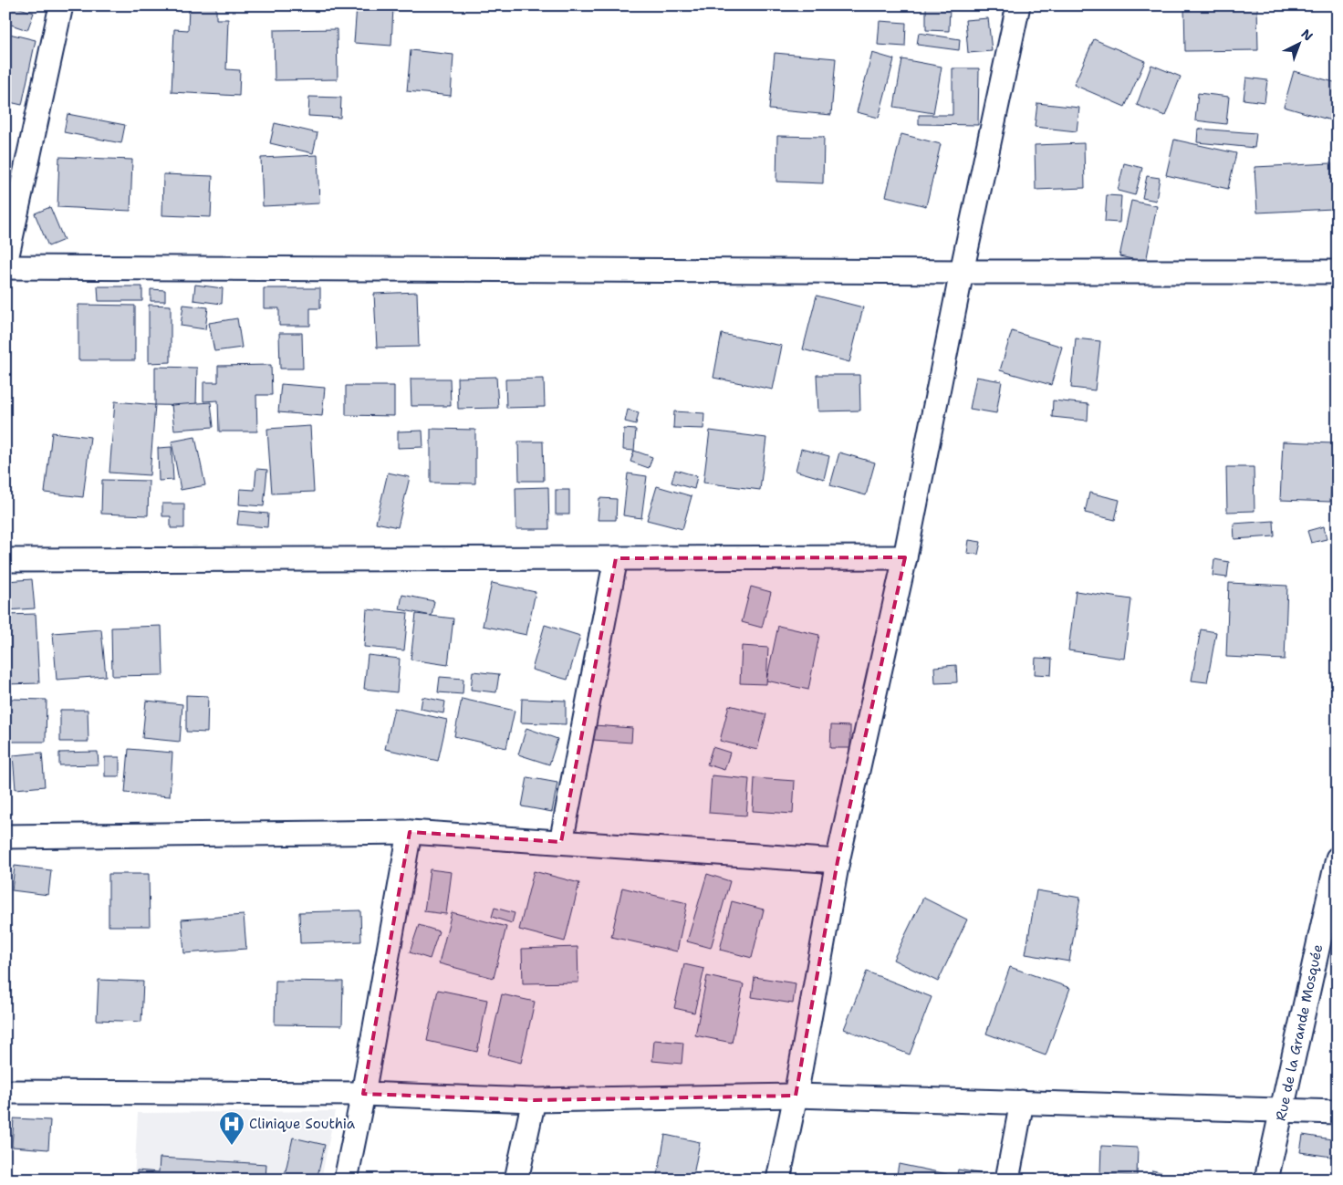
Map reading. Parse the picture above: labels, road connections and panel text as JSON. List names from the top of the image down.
{
  "streets": {
    "street": ["Rue de la Grande Mosquée"]
  },
  "places": {
    "hospital": ["Clinique Southia"]
  },
  "north": "top right"
}
